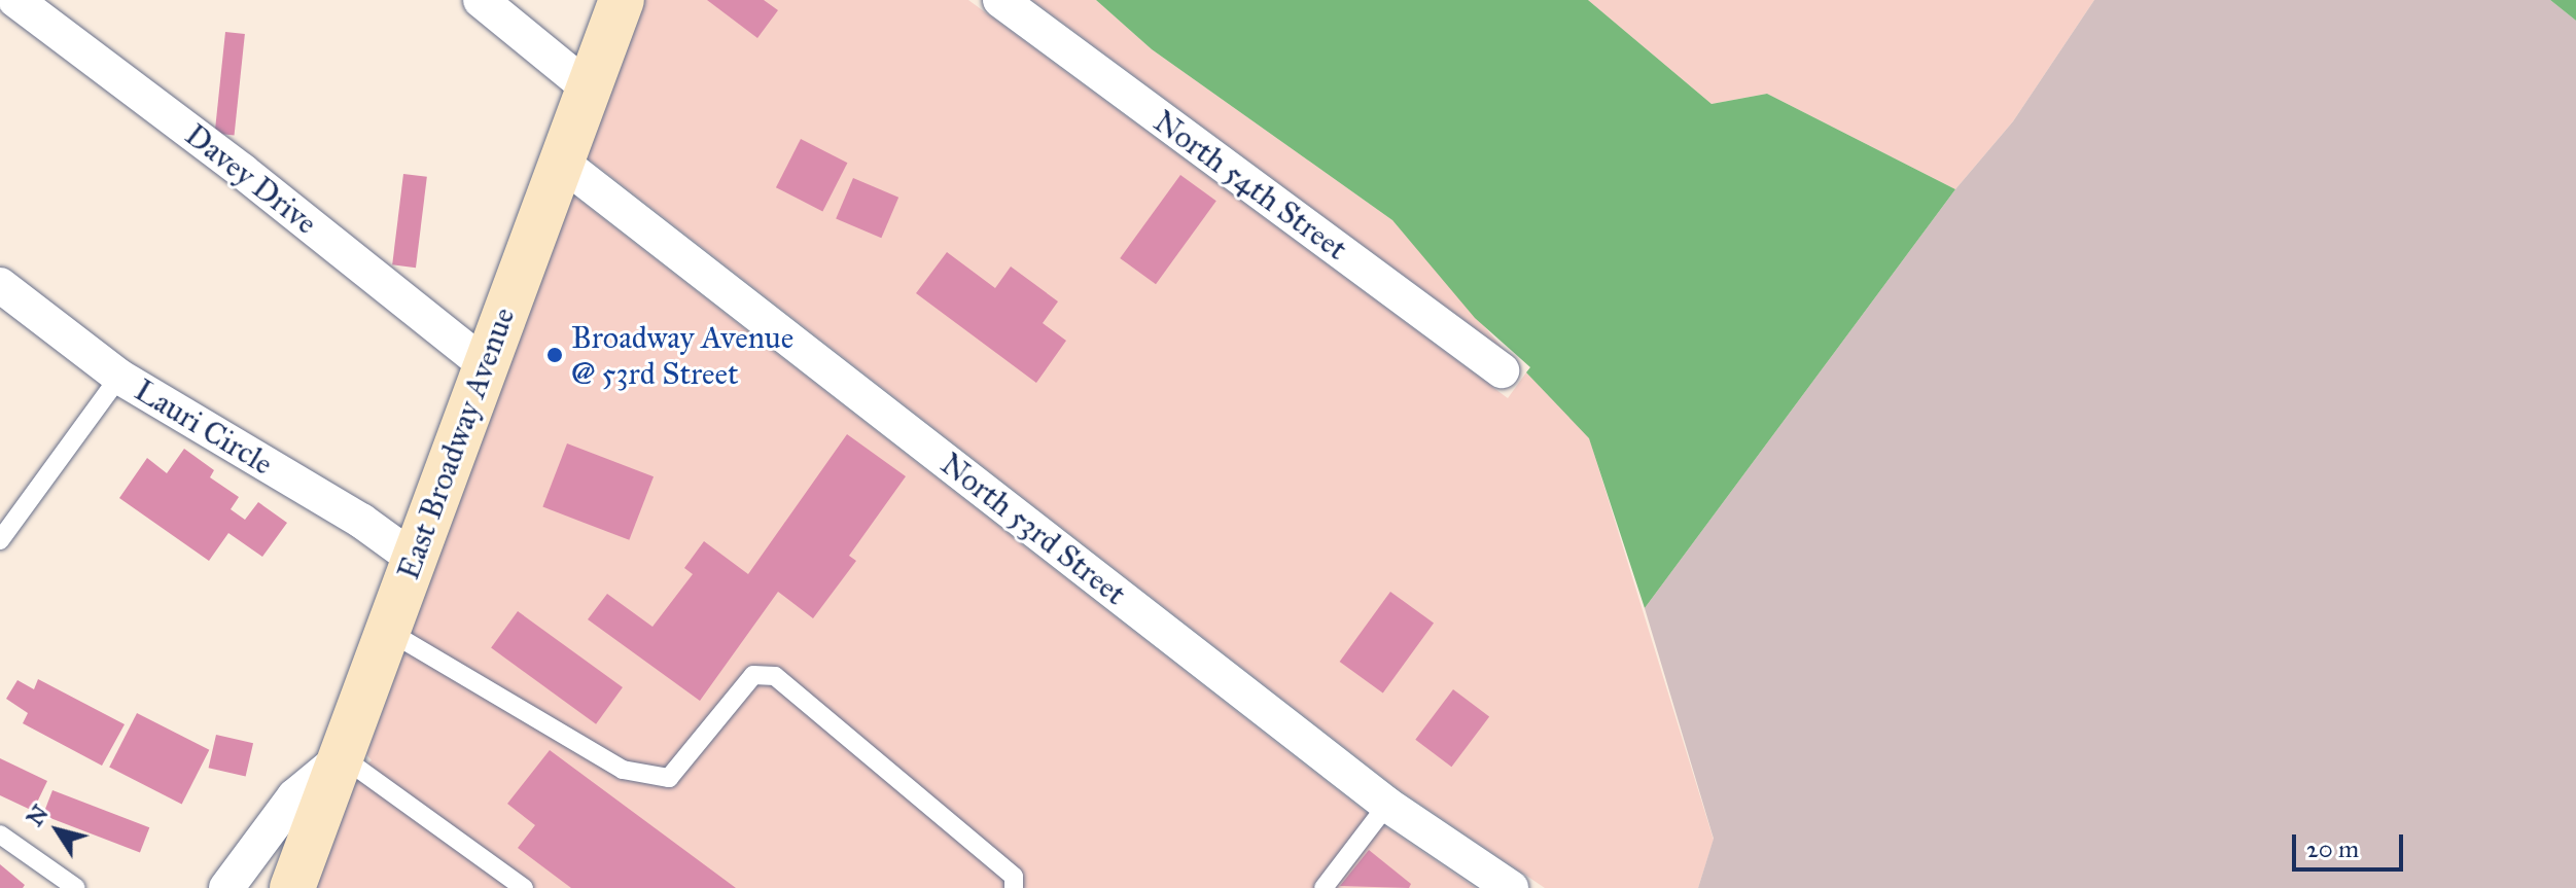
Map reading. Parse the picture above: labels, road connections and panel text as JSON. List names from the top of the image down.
{
  "streets": {
    "street": [
      "Davey Drive",
      "North 54th Street",
      "Lauri Circle",
      "East Broadway Avenue",
      "North 53rd Street"
    ]
  },
  "crossings": [
    ["Davey Drive", "East Broadway Avenue"],
    ["Lauri Circle", "East Broadway Avenue"],
    ["East Broadway Avenue", "North 53rd Street"]
  ],
  "places": ["Broadway Avenue @ 53rd Street"],
  "scale_bar": "20 m",
  "north": "top left"
}
